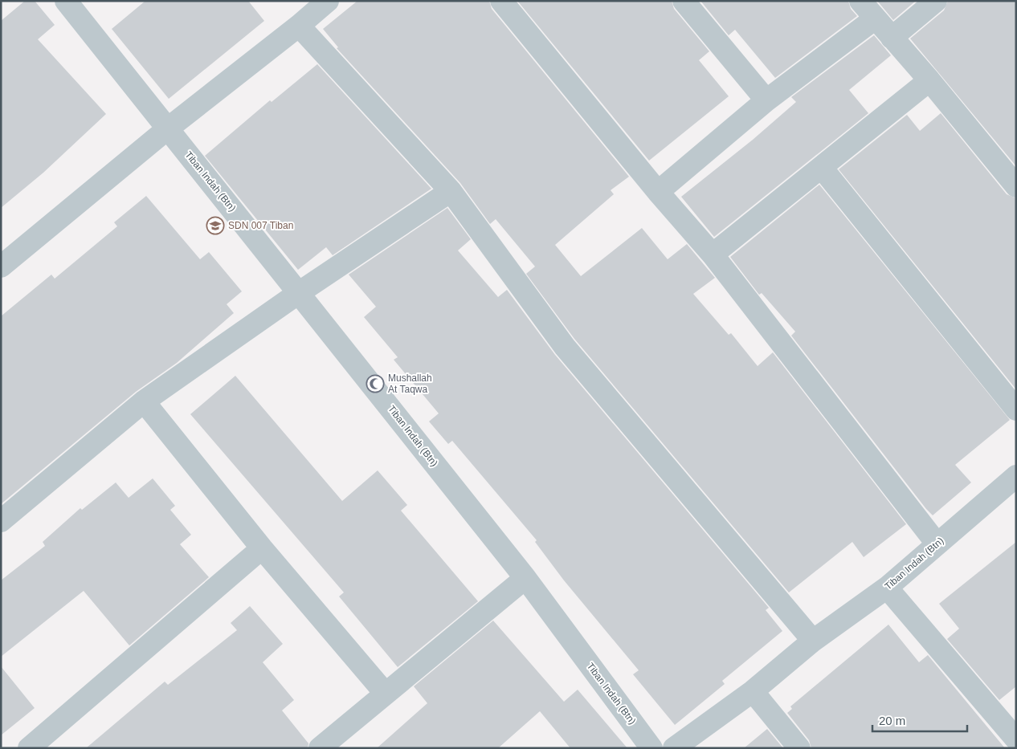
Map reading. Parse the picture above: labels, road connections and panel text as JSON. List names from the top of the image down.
{
  "streets": {
    "street": ["Tiban Indah (Btn)"]
  },
  "places": {
    "school or university": ["SDN 007 Tiban"],
    "mosque": ["Mushallah At Taqwa"]
  },
  "scale_bar": "20 m"
}
